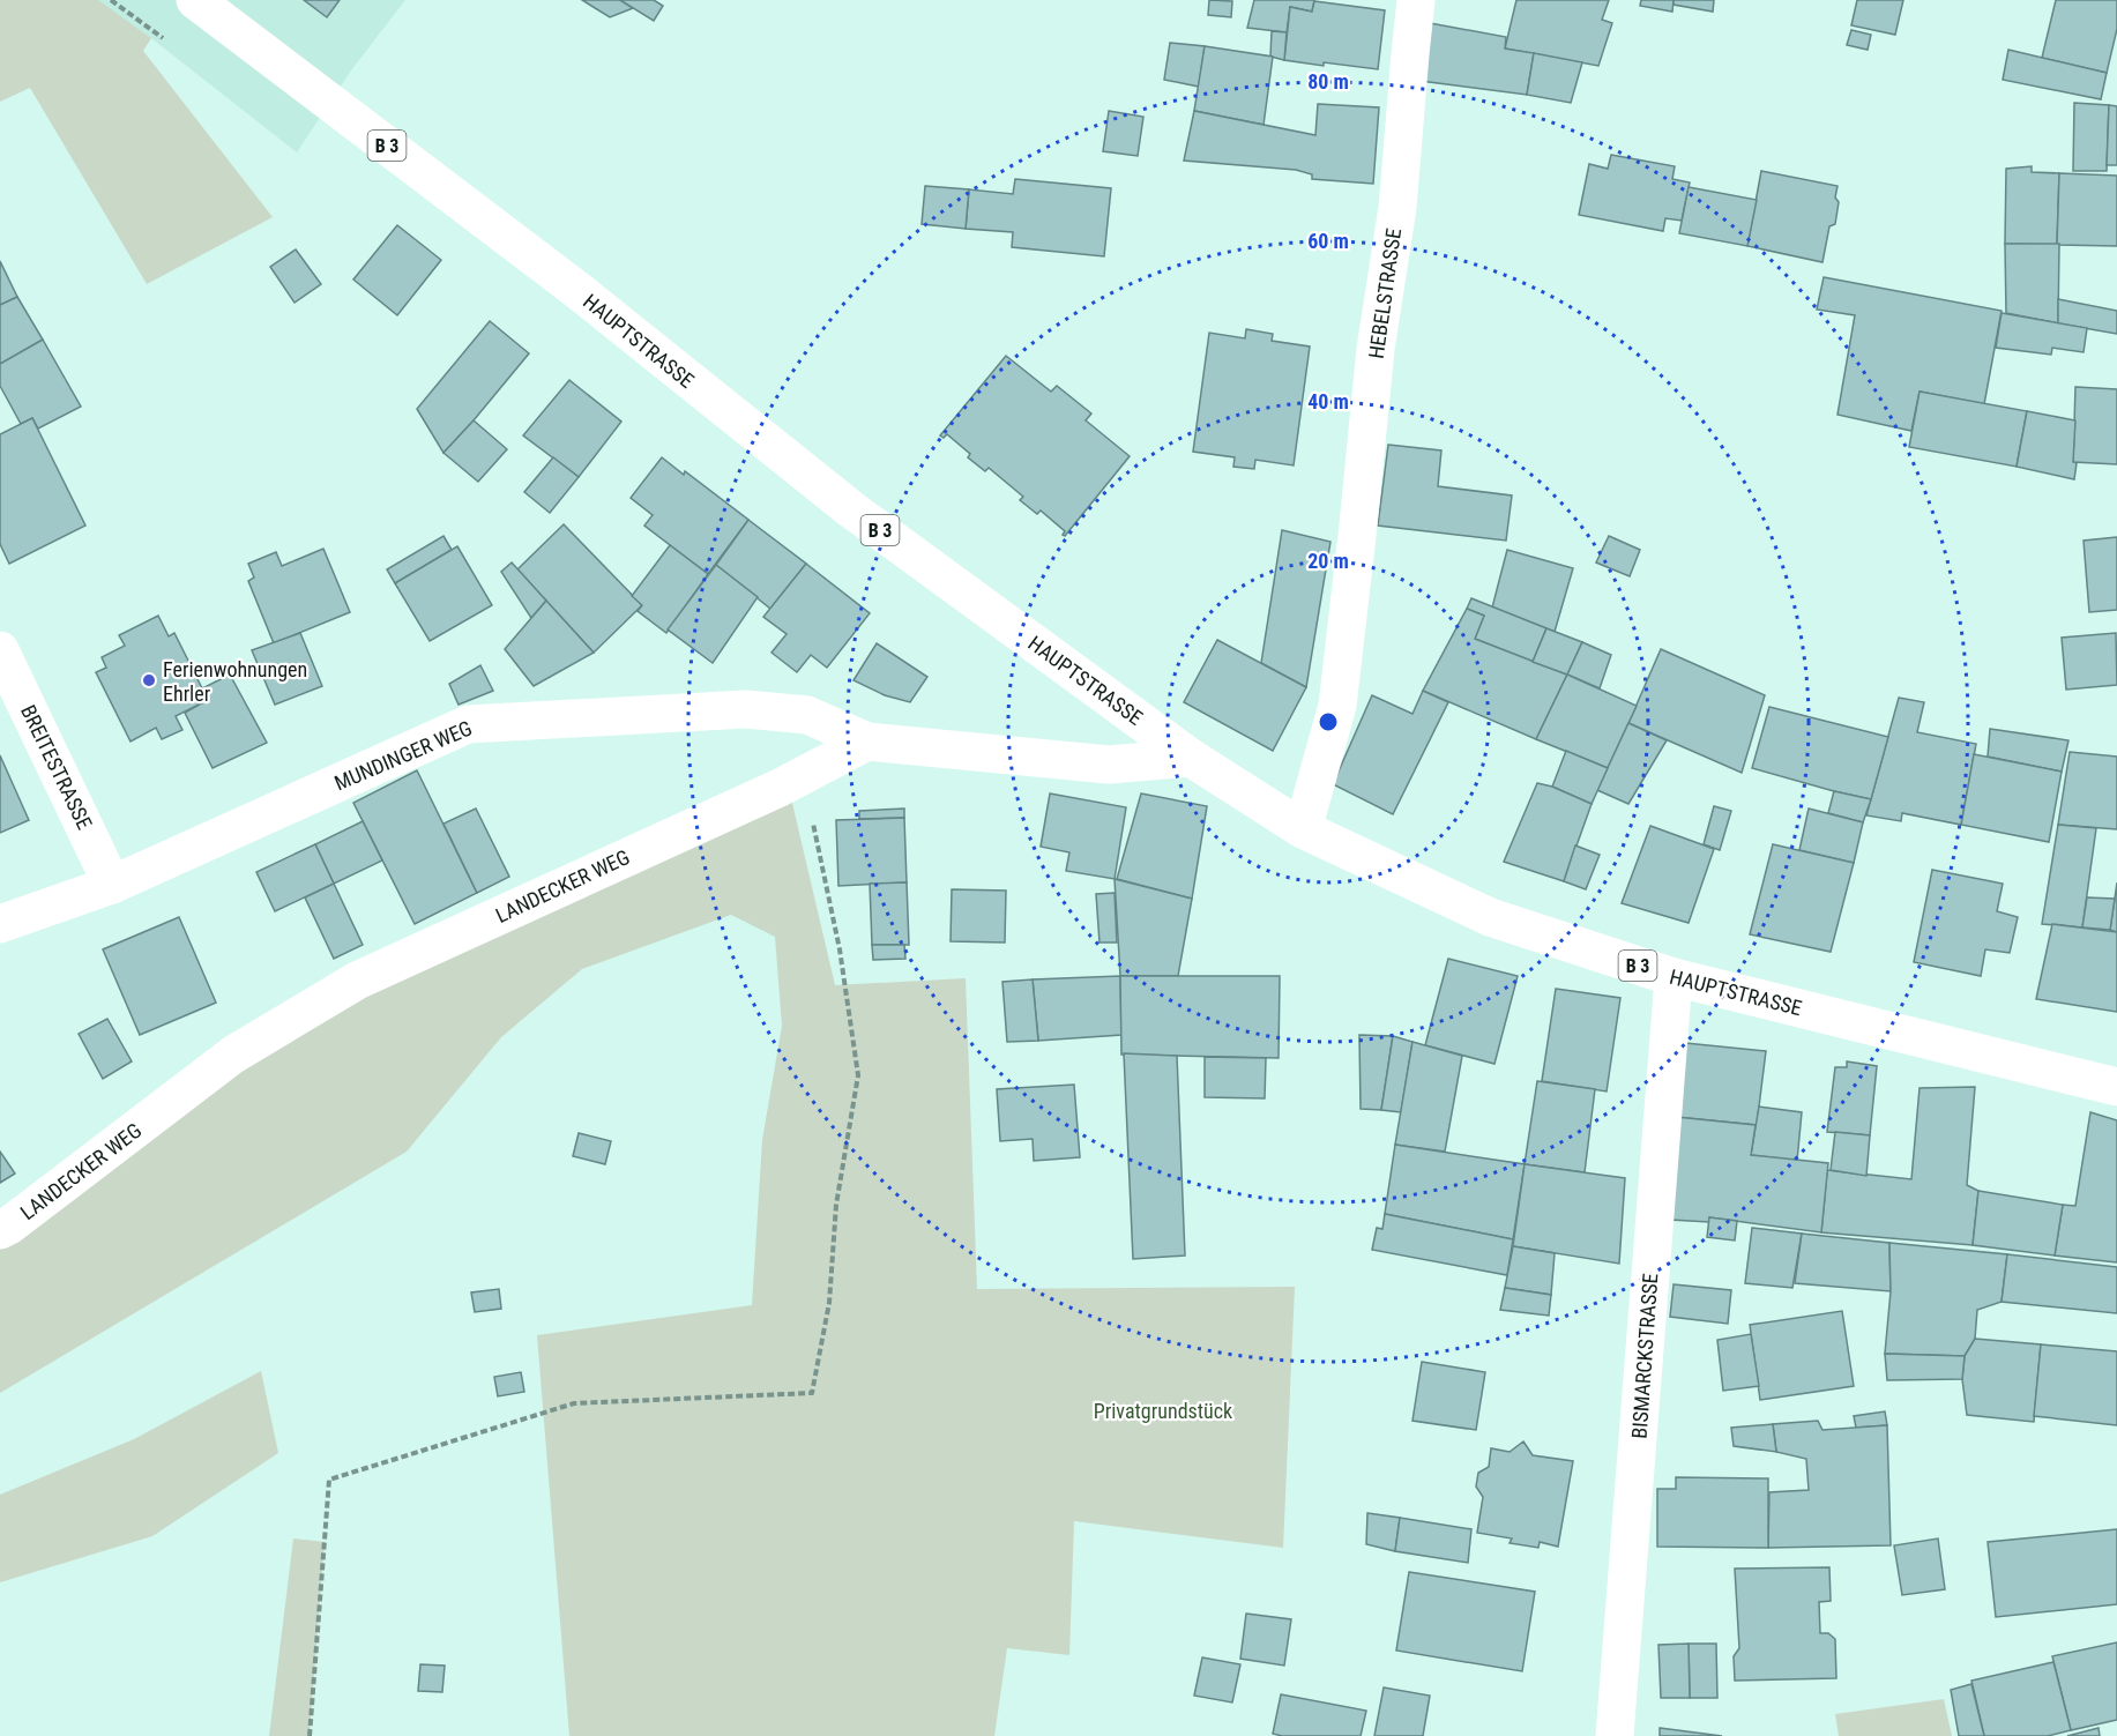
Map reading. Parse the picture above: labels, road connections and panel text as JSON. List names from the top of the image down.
{
  "streets": {
    "street": [
      "B 3",
      "HEBELSTRASSE",
      "HAUPTSTRASSE",
      "MUNDINGER WEG",
      "BREITESTRASSE",
      "LANDECKER WEG",
      "BISMARCKSTRASSE"
    ]
  },
  "crossings": [
    ["HEBELSTRASSE", "HAUPTSTRASSE"],
    ["HAUPTSTRASSE", "BISMARCKSTRASSE"],
    ["MUNDINGER WEG", "BREITESTRASSE"],
    ["MUNDINGER WEG", "LANDECKER WEG"]
  ],
  "parks": ["Privatgrundstück"],
  "places": ["Ferienwohnungen Ehrler"],
  "rings": [
    "80 m",
    "60 m",
    "40 m",
    "20 m"
  ]
}
